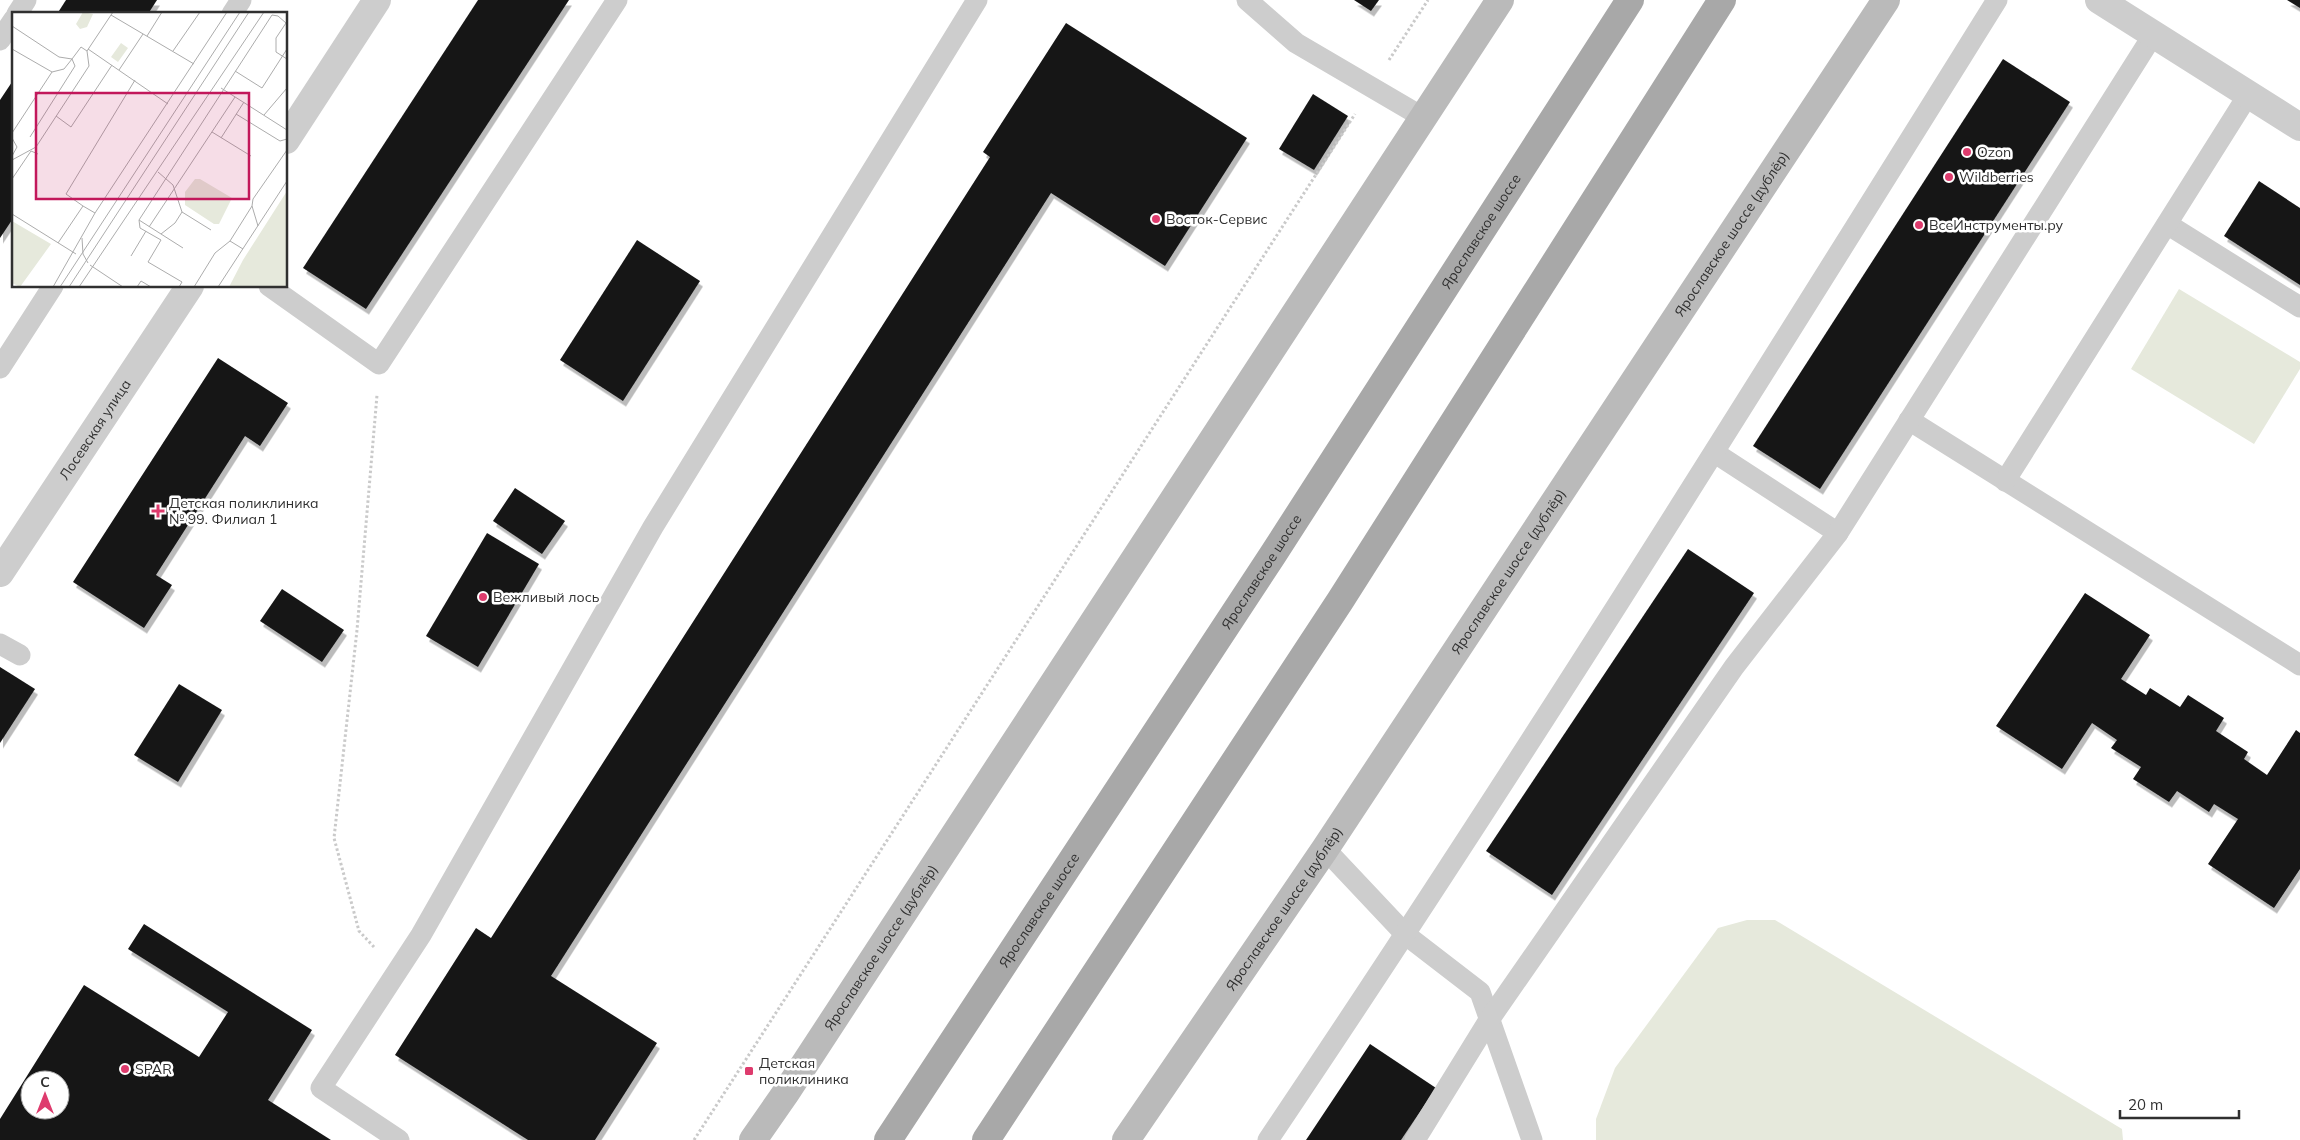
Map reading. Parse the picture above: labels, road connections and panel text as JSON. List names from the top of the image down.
{
  "streets": {
    "main road": ["Ярославское шоссе"],
    "street": ["Ярославское шоссе (дублёр)", "Лосевская улица"]
  },
  "places": {
    "other": [
      "Ozon",
      "Wildberries",
      "Восток-Сервис",
      "ВсеИнструменты.ру",
      "Вежливый лось",
      "SPAR"
    ],
    "health": ["Детская поликлиника № 99. Филиал 1"],
    "transit": ["Детская поликлиника"]
  },
  "scale_bar": "20 m",
  "north": "top"
}
